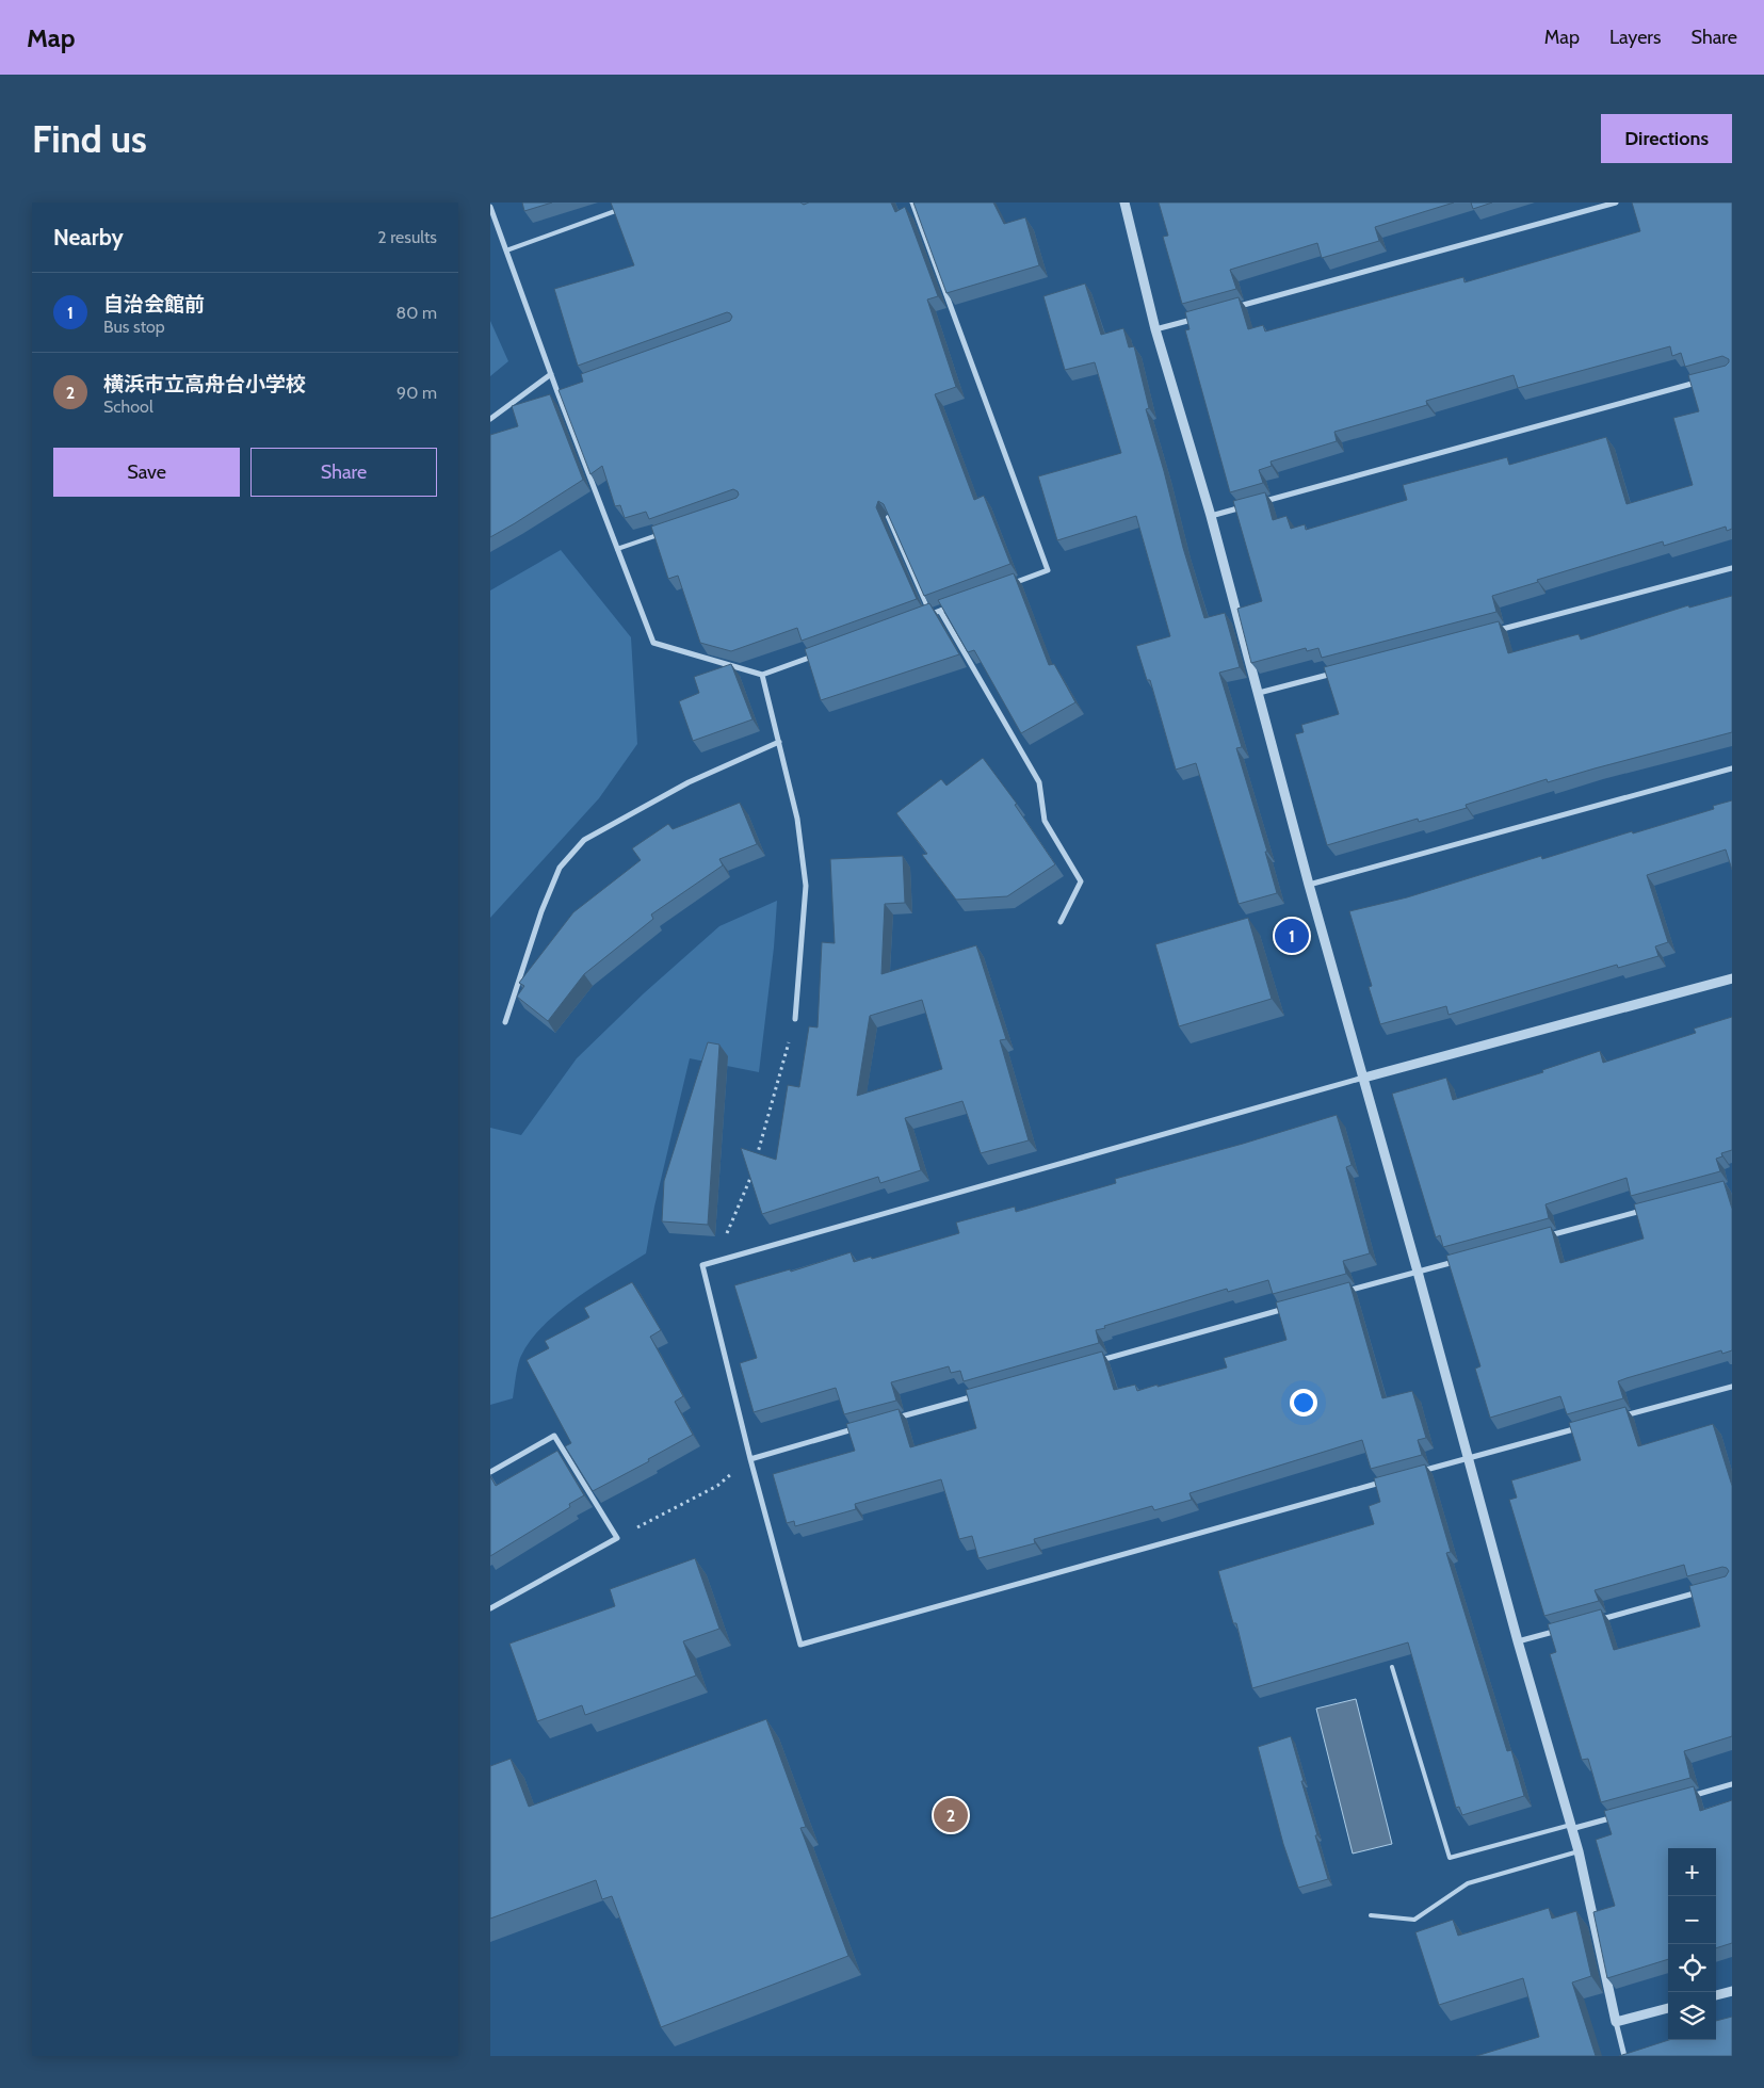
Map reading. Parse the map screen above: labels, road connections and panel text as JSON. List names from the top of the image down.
{
  "page": {
    "header": "Map",
    "nav": ["Map", "Layers", "Share"],
    "buttons": [
      "Directions",
      ["Save", "Share"]
    ],
    "title": "Find us",
    "heading": ["Nearby", "2 results"],
    "list": [
      {
        "mark": "1",
        "name": "自治会館前",
        "note": "Bus stop",
        "value": "80 m"
      },
      {
        "mark": "2",
        "name": "横浜市立高舟台小学校",
        "note": "School",
        "value": "90 m"
      }
    ],
    "pins": ["1", "2"],
    "map_buttons": ["+", "−"]
  }
}
